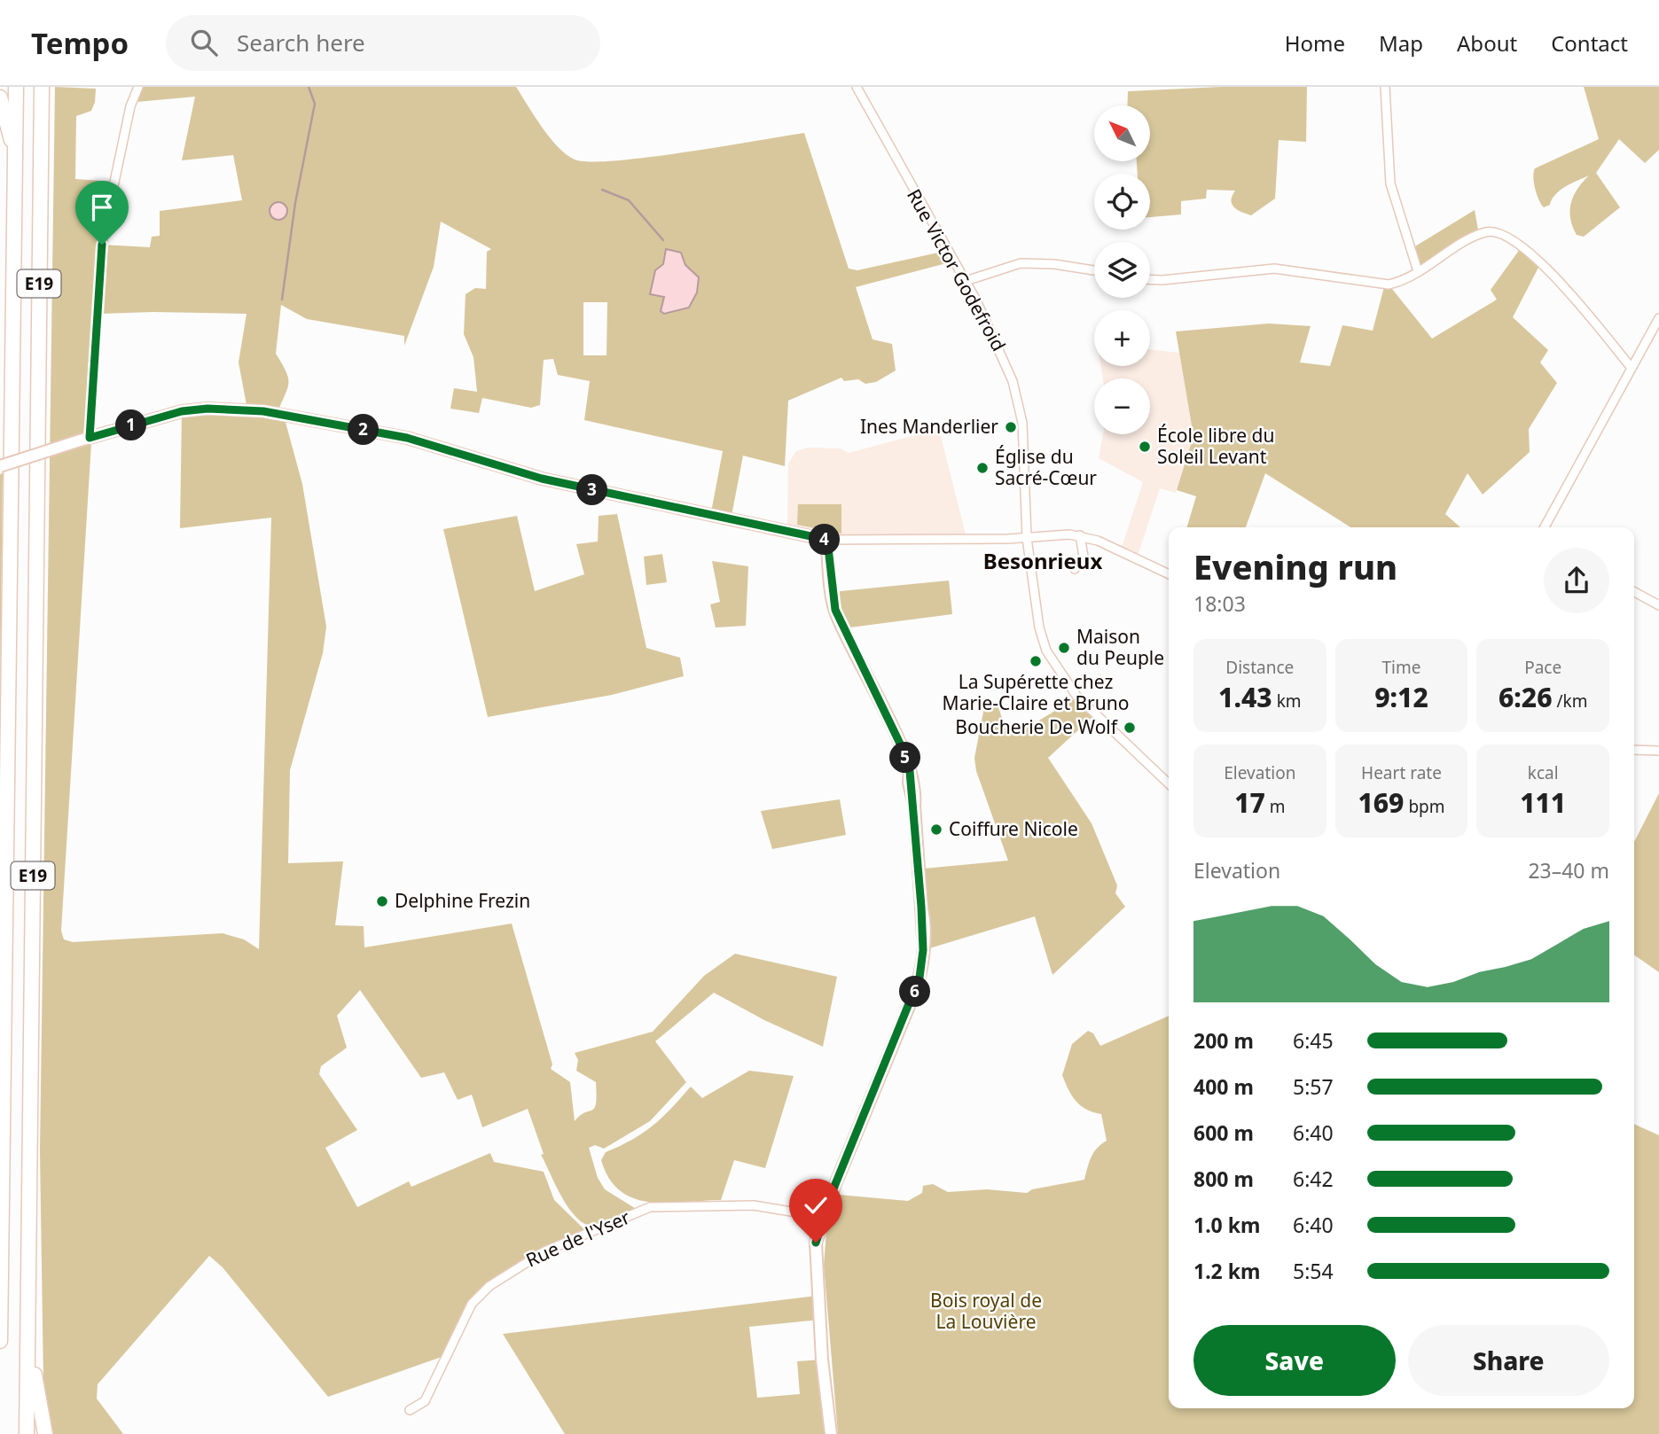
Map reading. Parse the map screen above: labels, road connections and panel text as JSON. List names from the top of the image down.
{
  "streets": {
    "highway": ["E19"],
    "street": ["Rue Victor Godefroid", "Rue de l'Yser"]
  },
  "districts": ["Besonrieux"],
  "parks": ["Bois royal de La Louvière"],
  "places": [
    "Ines Manderlier",
    "École libre du Soleil Levant",
    "Église du Sacré-Cœur",
    "Maison du Peuple",
    "La Supérette chez Marie-Claire et Bruno",
    "Boucherie De Wolf",
    "Coiffure Nicole",
    "Delphine Frezin"
  ],
  "north": "top left",
  "page": {
    "header": "Tempo",
    "search": "Search here",
    "nav": [
      "Home",
      "Map",
      "About",
      "Contact"
    ],
    "map_buttons": ["+", "−"],
    "pins": [
      "1",
      "2",
      "3",
      "4",
      "5",
      "6"
    ],
    "heading": ["Evening run", "18:03"],
    "stats": [
      ["Distance", "1.43 km"],
      ["Time", "9:12"],
      ["Pace", "6:26 /km"],
      ["Elevation", "17 m"],
      ["Heart rate", "169 bpm"],
      ["kcal", "111"]
    ],
    "chart": ["Elevation", "23–40 m"],
    "list": [
      {
        "name": "200 m",
        "note": "6:45"
      },
      {
        "name": "400 m",
        "note": "5:57"
      },
      {
        "name": "600 m",
        "note": "6:40"
      },
      {
        "name": "800 m",
        "note": "6:42"
      },
      {
        "name": "1.0 km",
        "note": "6:40"
      },
      {
        "name": "1.2 km",
        "note": "5:54"
      }
    ],
    "buttons": ["Save", "Share"]
  }
}
